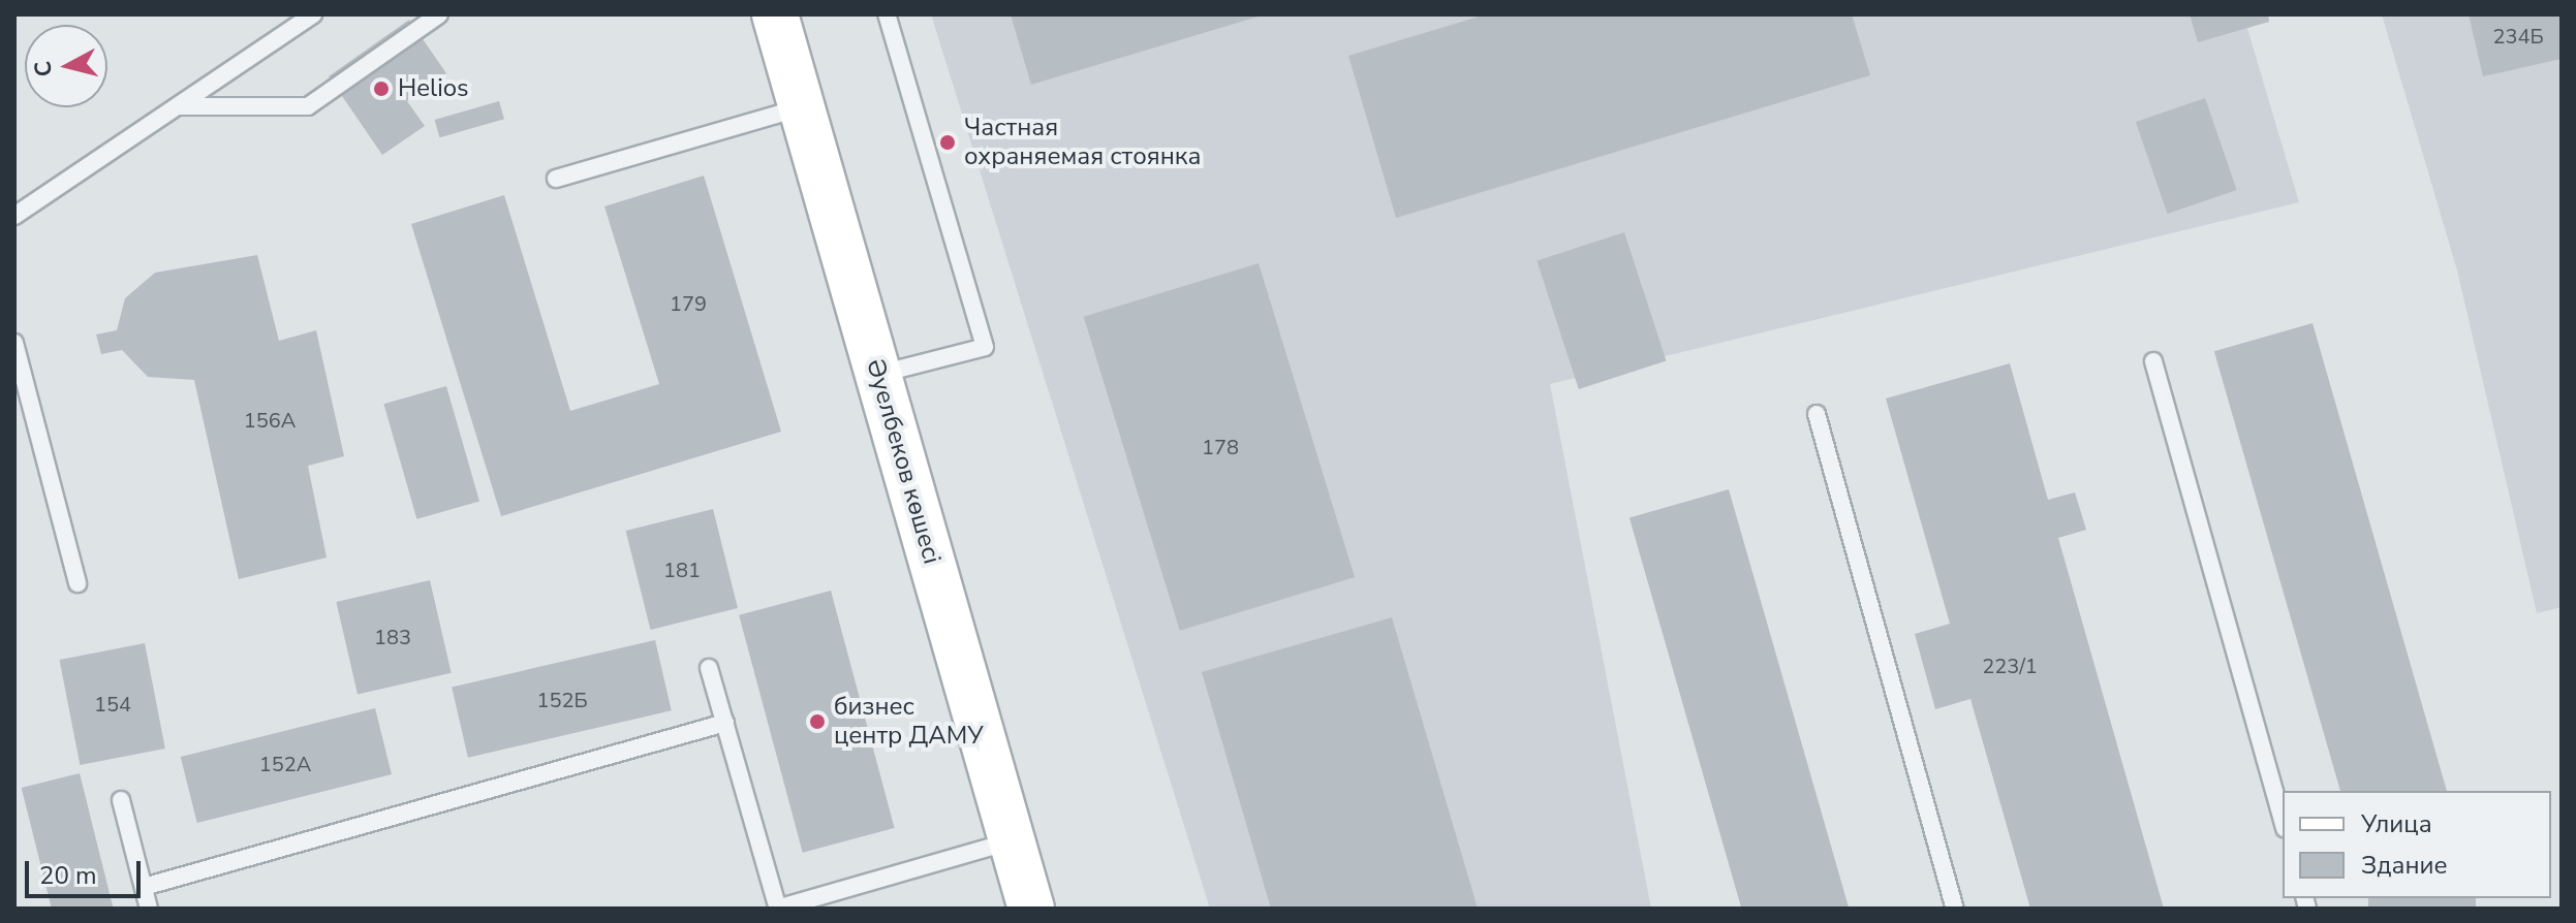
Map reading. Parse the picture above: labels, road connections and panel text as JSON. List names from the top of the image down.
{
  "streets": {
    "street": ["Әуелбеков көшесі"]
  },
  "places": ["Helios", "Частная охраняемая стоянка", "бизнес центр ДАМУ"],
  "house_numbers": [
    "234Б",
    "179",
    "156А",
    "178",
    "181",
    "183",
    "223/1",
    "152Б",
    "154",
    "152А"
  ],
  "legend": ["Улица", "Здание"],
  "scale_bar": "20 m",
  "north": "left"
}
